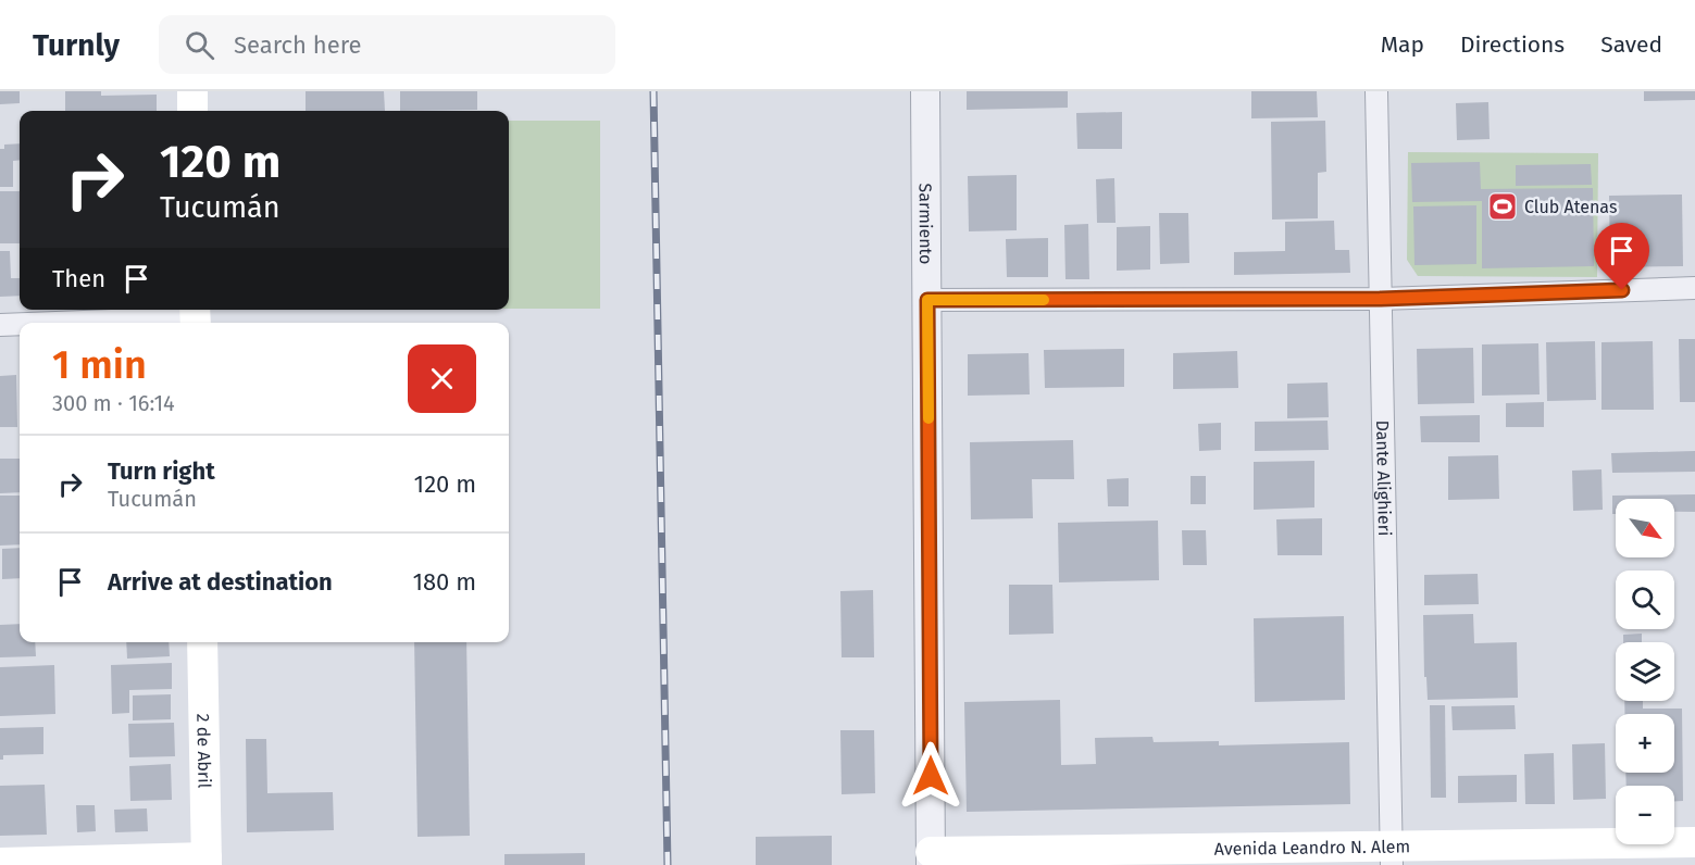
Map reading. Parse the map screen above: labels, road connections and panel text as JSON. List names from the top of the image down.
{
  "streets": {
    "main road": ["2 de Abril", "Avenida Leandro N. Alem"],
    "street": ["Sarmiento", "Dante Alighieri"]
  },
  "crossings": [
    ["Sarmiento", "Avenida Leandro N. Alem"],
    ["Dante Alighieri", "Avenida Leandro N. Alem"]
  ],
  "places": {
    "sports": ["Club Atenas"]
  },
  "north": "bottom right",
  "page": {
    "header": "Turnly",
    "search": "Search here",
    "nav": ["Map", "Directions", "Saved"],
    "turn": ["120 m", "Tucumán"],
    "then": "Then",
    "heading": ["1 min", "300 m · 16:14"],
    "list": [
      {
        "name": "Turn right",
        "note": "Tucumán",
        "value": "120 m"
      },
      {
        "name": "Arrive at destination",
        "value": "180 m"
      }
    ],
    "map_buttons": ["+", "−"]
  }
}
